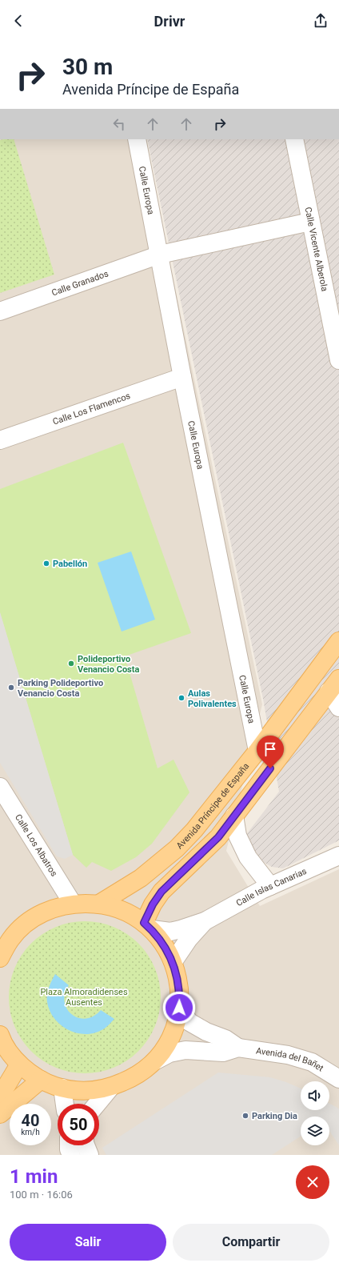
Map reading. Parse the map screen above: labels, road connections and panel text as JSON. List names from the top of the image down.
{
  "streets": {
    "main road": ["Avenida Príncipe de España"],
    "street": [
      "Calle Europa",
      "Calle Vicente Alberola",
      "Calle Granados",
      "Calle Los Flamencos",
      "Calle Los Albatros",
      "Calle Islas Canarias",
      "Avenida del Bañet"
    ]
  },
  "crossings": [
    ["Calle Europa", "Calle Granados"],
    ["Calle Europa", "Calle Los Flamencos"],
    ["Calle Europa", "Avenida Príncipe de España"],
    ["Calle Vicente Alberola", "Calle Granados"]
  ],
  "parks": ["Plaza Almoradidenses Ausentes"],
  "places": [
    "Pabellón",
    "Polideportivo Venancio Costa",
    "Parking Polideportivo Venancio Costa",
    "Aulas Polivalentes",
    "Parking Dia"
  ],
  "page": {
    "header": "Drivr",
    "turn": ["30 m", "Avenida Príncipe de España"],
    "speed": "40 km/h",
    "limit": "50",
    "heading": ["1 min", "100 m · 16:06"],
    "buttons": ["Salir", "Compartir"]
  }
}
